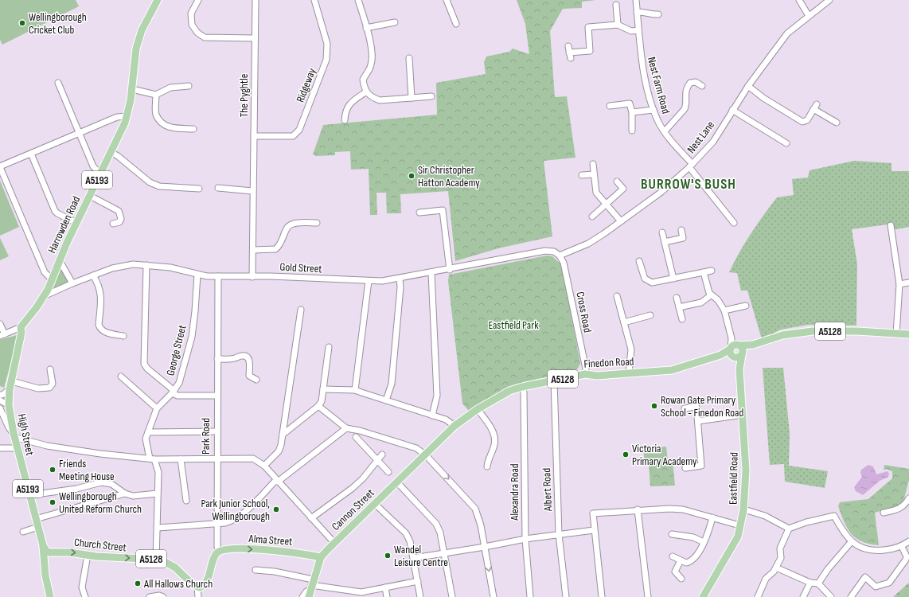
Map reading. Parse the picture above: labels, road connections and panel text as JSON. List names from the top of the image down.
{
  "streets": {
    "main road": [
      "A5193",
      "Harrowden Road",
      "A5128",
      "Finedon Road",
      "High Street",
      "Eastfield Road",
      "Cannon Street",
      "Alma Street",
      "Church Street"
    ],
    "street": [
      "Ridgeway",
      "Nest Farm Road",
      "The Pyghtle",
      "Nest Lane",
      "Gold Street",
      "Cross Road",
      "George Street",
      "Park Road",
      "Albert Road",
      "Alexandra Road"
    ]
  },
  "crossings": [
    ["Ridgeway", "The Pyghtle"],
    ["Nest Farm Road", "Nest Lane"],
    ["The Pyghtle", "Gold Street"],
    ["Nest Lane", "Gold Street"],
    ["Nest Lane", "Cross Road"],
    ["Harrowden Road", "Gold Street"],
    ["Harrowden Road", "High Street"],
    ["Gold Street", "Cross Road"],
    ["Gold Street", "George Street"],
    ["Gold Street", "Park Road"],
    ["Cross Road", "Finedon Road"],
    ["A5128", "Eastfield Road"],
    ["George Street", "Church Street"],
    ["Finedon Road", "Eastfield Road"],
    ["Finedon Road", "Albert Road"],
    ["Finedon Road", "Alexandra Road"],
    ["Finedon Road", "Cannon Street"],
    ["High Street", "Church Street"],
    ["Park Road", "Alma Street"],
    ["Cannon Street", "Alma Street"]
  ],
  "one_way": ["Alma Street", "Church Street"],
  "districts": ["BURROW'S BUSH"],
  "parks": ["Eastfield Park"],
  "places": [
    "Wellingborough Cricket Club",
    "Sir Christopher Hatton Academy",
    "Rowan Gate Primary School - Finedon Road",
    "Victoria Primary Academy",
    "Friends Meeting House",
    "Wellingborough United Reform Church",
    "Park Junior School, Wellingborough",
    "Wandel Leisure Centre",
    "All Hallows Church"
  ]
}
